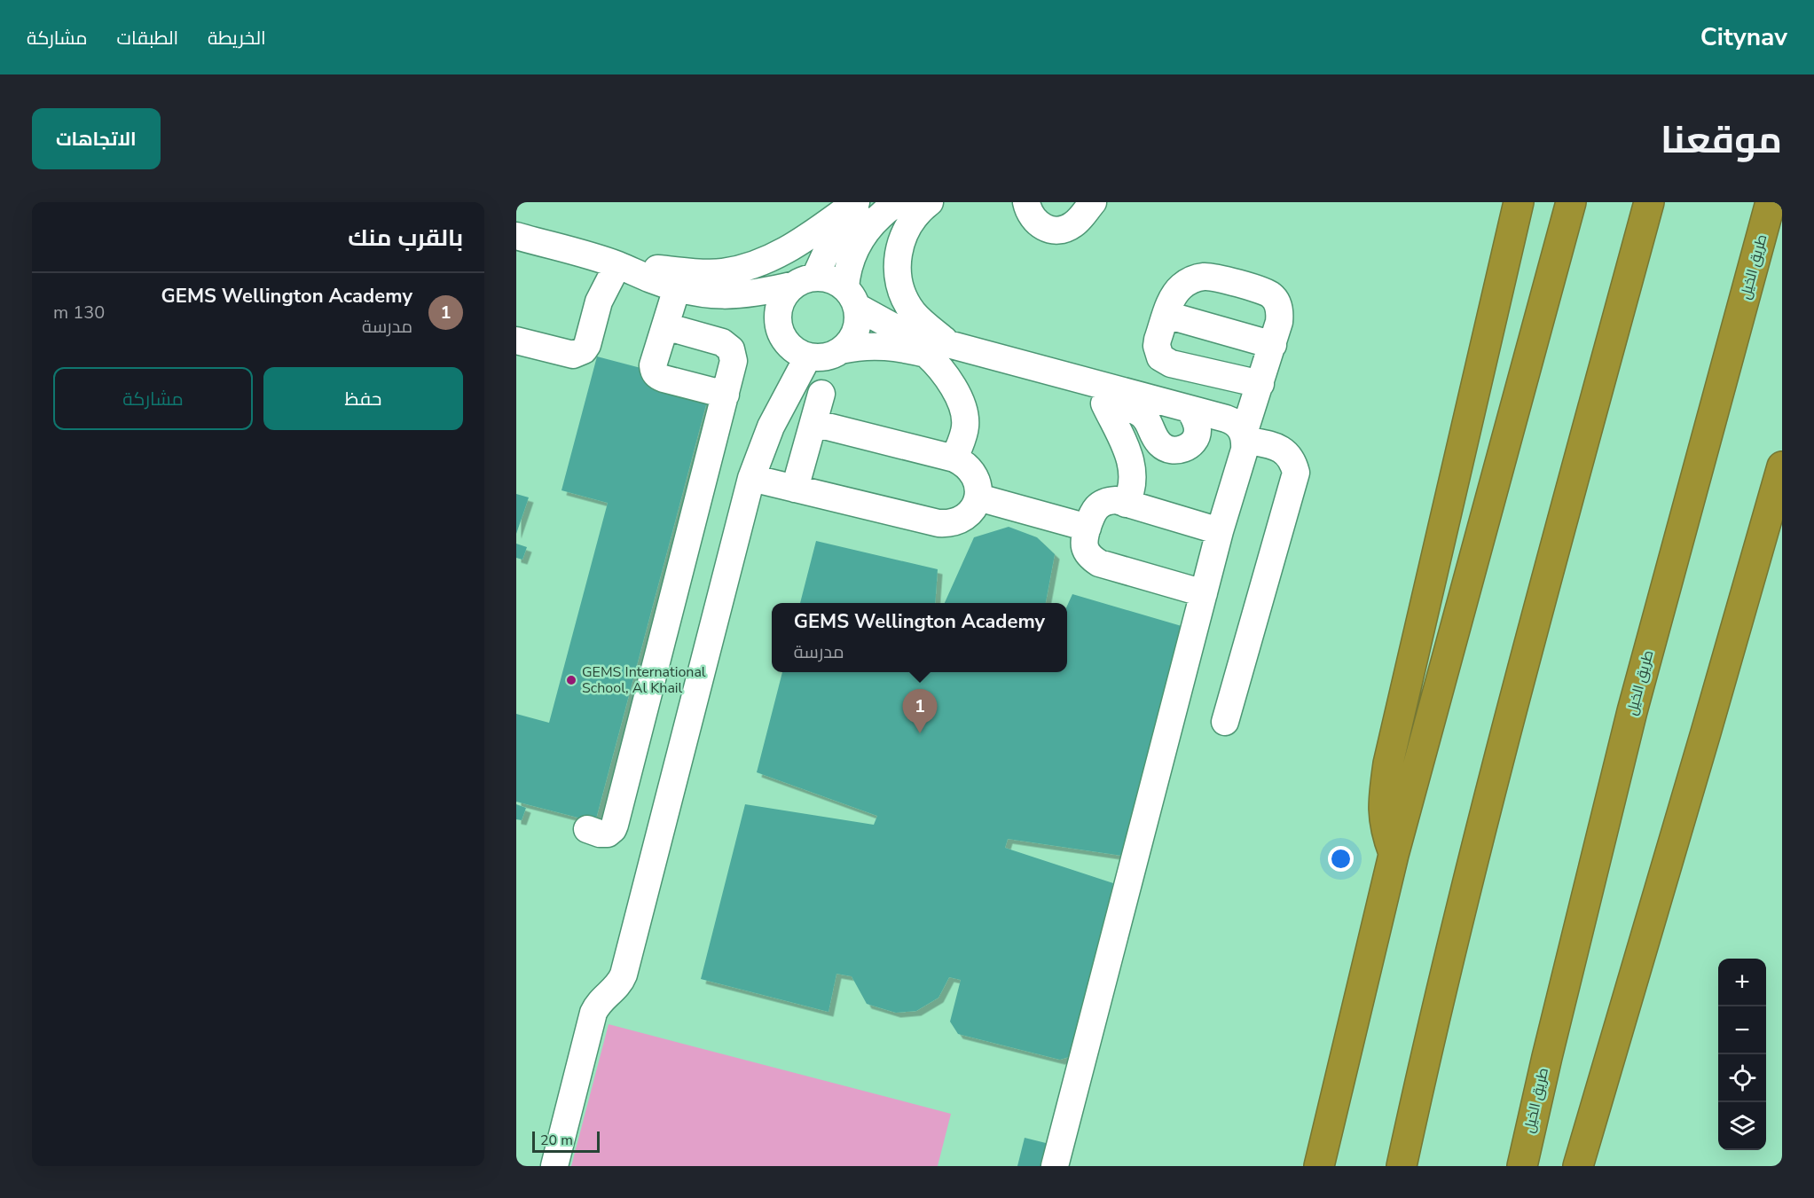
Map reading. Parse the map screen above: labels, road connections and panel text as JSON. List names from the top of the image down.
{
  "streets": {
    "highway": ["طريق الخيل"]
  },
  "places": ["GEMS International School, Al Khail"],
  "scale_bar": "20 m",
  "page": {
    "header": "Citynav",
    "nav": ["الخريطة", "الطبقات", "مشاركة"],
    "title": "موقعنا",
    "buttons": [
      "الاتجاهات",
      ["حفظ", "مشاركة"]
    ],
    "heading": "بالقرب منك",
    "list": [
      {
        "mark": "1",
        "name": "GEMS Wellington Academy",
        "note": "مدرسة",
        "value": "130 m"
      }
    ],
    "popup": ["GEMS Wellington Academy", "مدرسة"],
    "pins": "1",
    "map_buttons": ["+", "−"],
    "scale": "20 m"
  }
}
